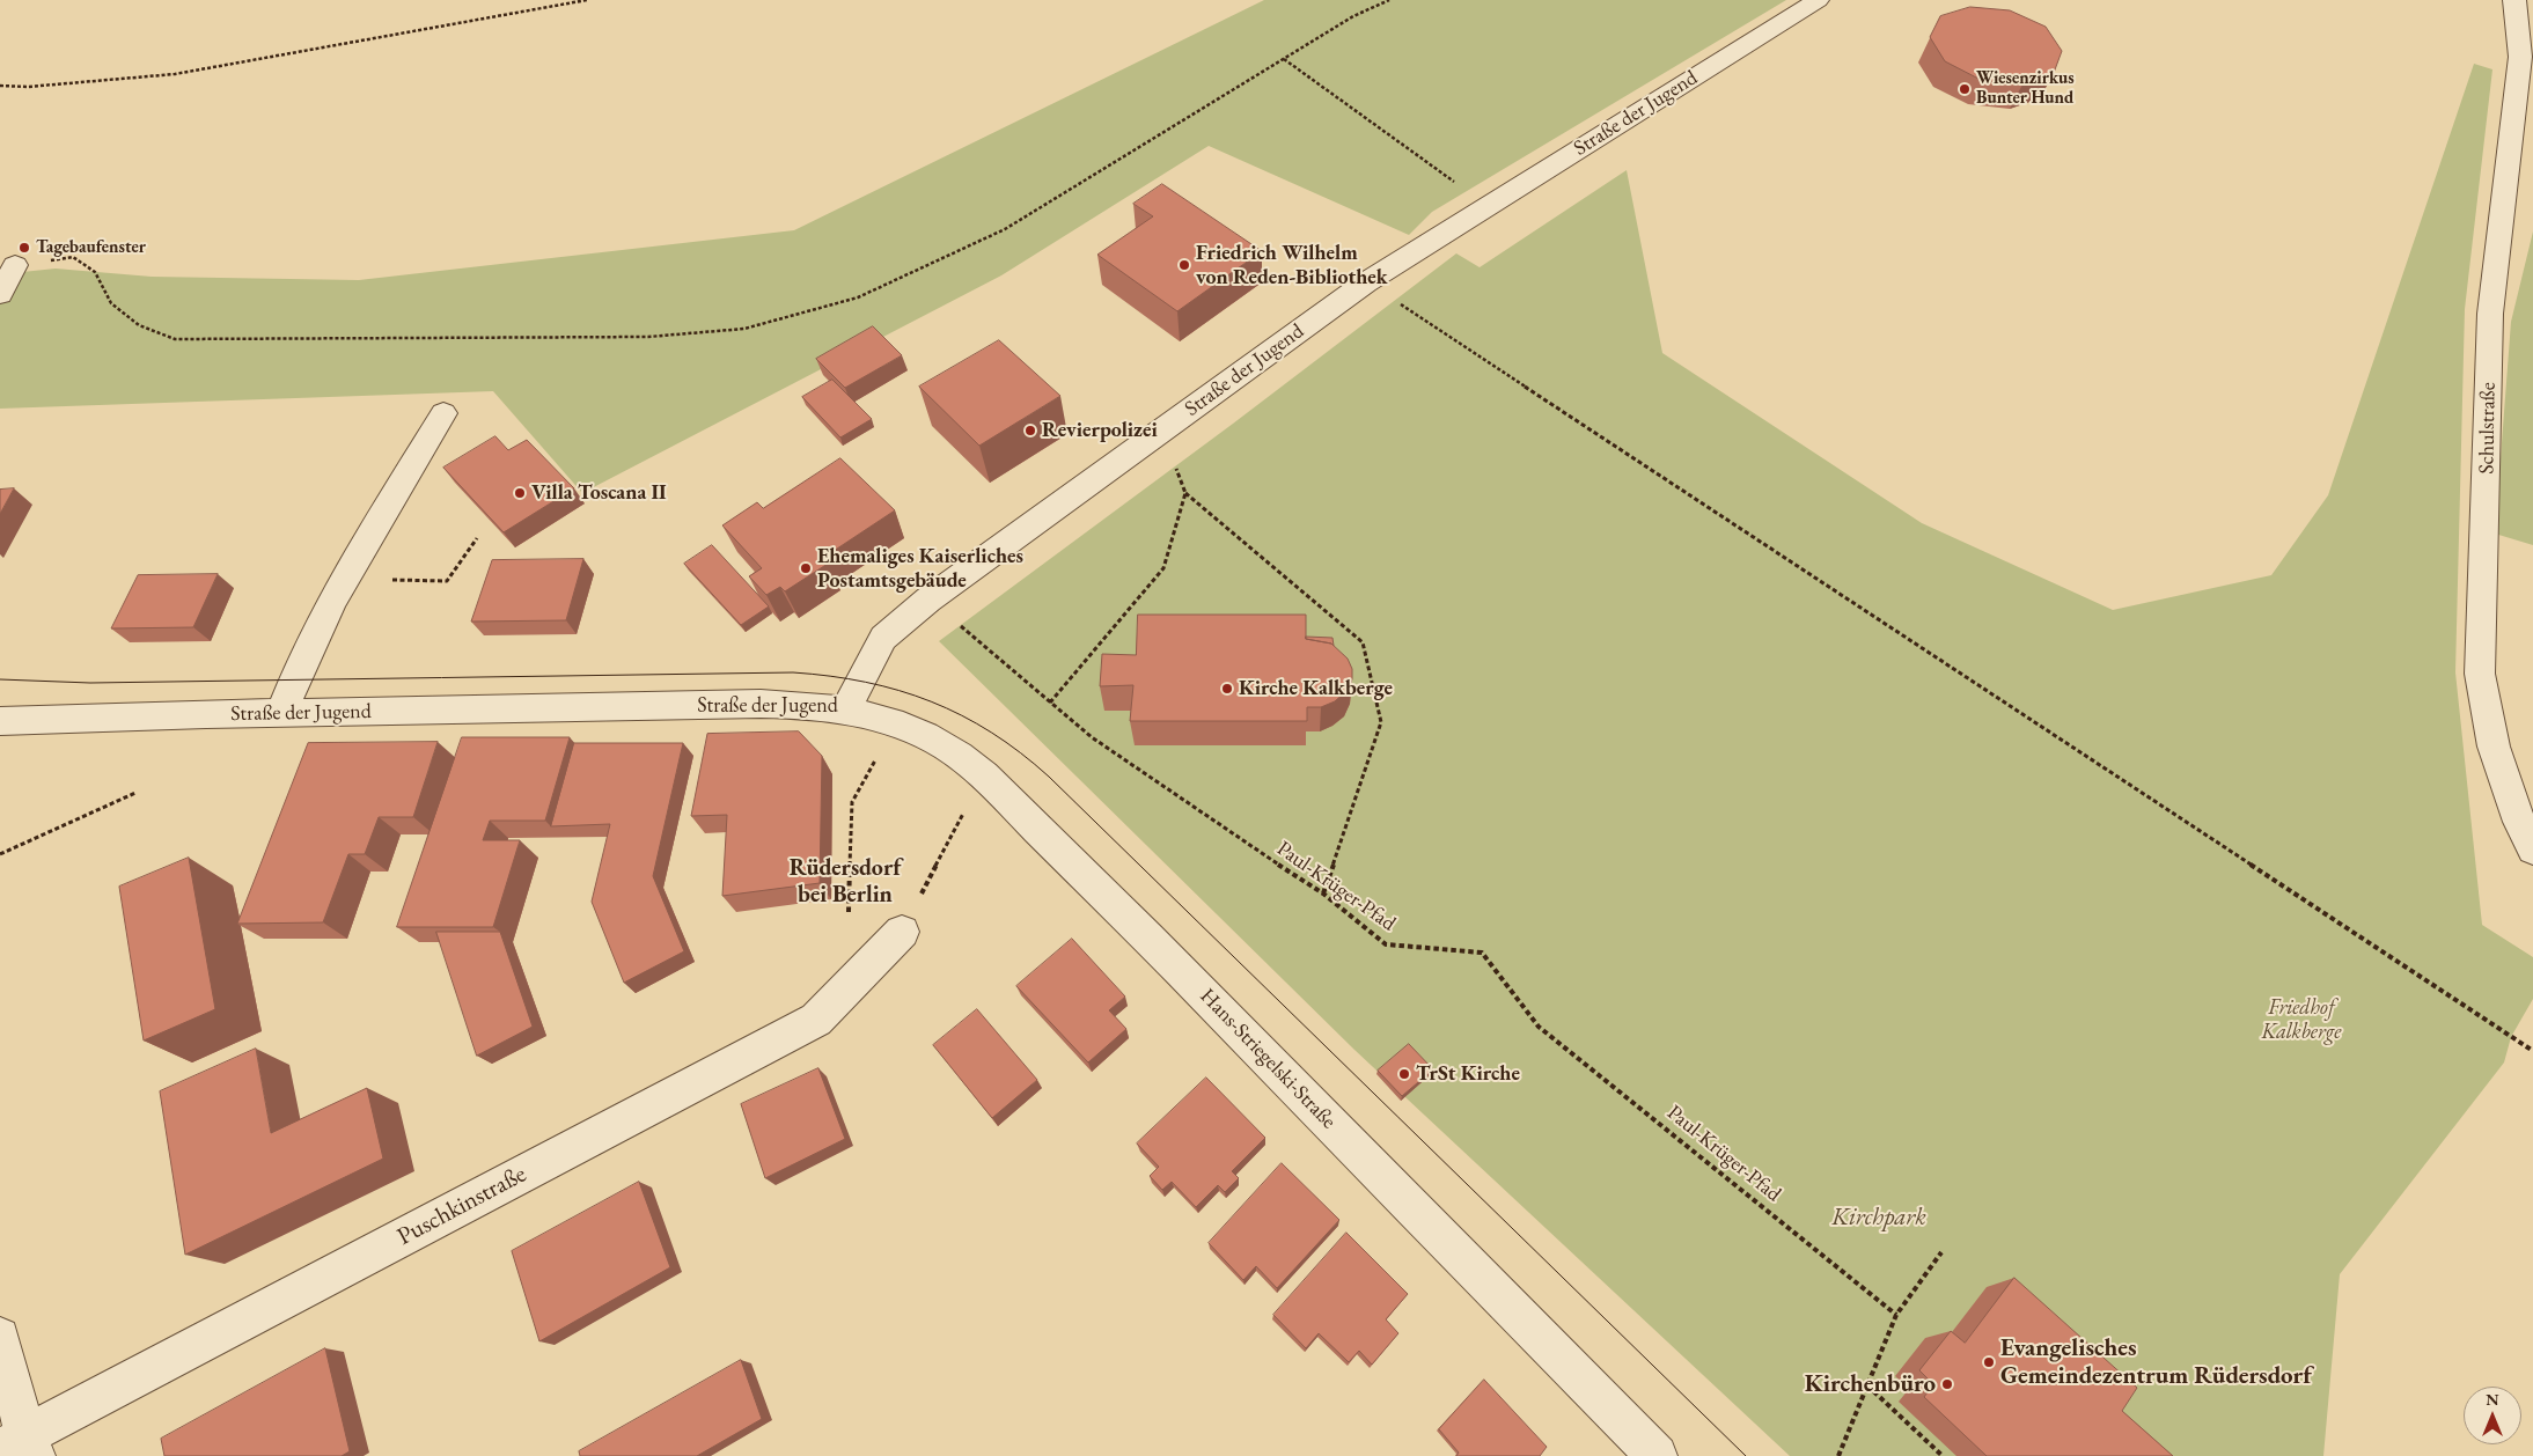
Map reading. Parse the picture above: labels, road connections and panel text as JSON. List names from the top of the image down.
{
  "streets": {
    "street": [
      "Straße der Jugend",
      "Schulstraße",
      "Hans-Striegelski-Straße",
      "Puschkinstraße"
    ],
    "path": ["Paul-Krüger-Pfad"]
  },
  "crossings": [
    ["Straße der Jugend", "Paul-Krüger-Pfad"],
    ["Straße der Jugend", "Hans-Striegelski-Straße"]
  ],
  "districts": ["Rüdersdorf bei Berlin"],
  "parks": ["Friedhof Kalkberge", "Kirchpark"],
  "places": [
    "Wiesenzirkus Bunter Hund",
    "Tagebaufenster",
    "Friedrich Wilhelm von Reden-Bibliothek",
    "Revierpolizei",
    "Villa Toscana II",
    "Ehemaliges Kaiserliches Postamtsgebäude",
    "Kirche Kalkberge",
    "TrSt Kirche",
    "Evangelisches Gemeindezentrum Rüdersdorf",
    "Kirchenbüro"
  ],
  "north": "top"
}
